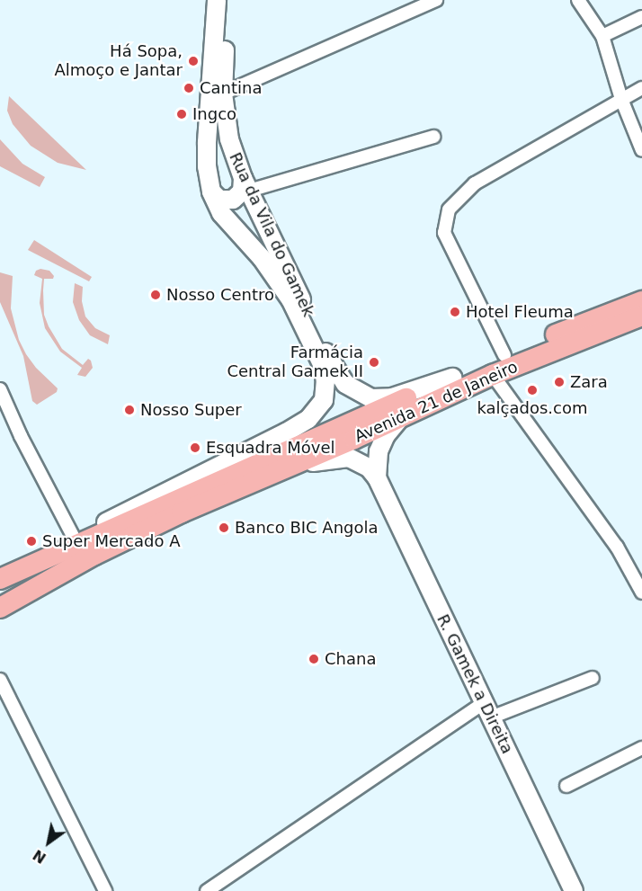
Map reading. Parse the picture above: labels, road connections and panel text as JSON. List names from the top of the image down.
{
  "streets": {
    "main road": ["Rua da Vila do Gamek", "Avenida 21 de Janeiro", "R. Gamek a Direita"]
  },
  "crossings": [
    ["Rua da Vila do Gamek", "Avenida 21 de Janeiro"]
  ],
  "places": [
    "Há Sopa, Almoço e Jantar",
    "Cantina",
    "Ingco",
    "Nosso Centro",
    "Hotel Fleuma",
    "Farmácia Central Gamek II",
    "Zara",
    "kalçados.com",
    "Nosso Super",
    "Esquadra Móvel",
    "Banco BIC Angola",
    "Super Mercado A",
    "Chana"
  ],
  "north": "bottom left"
}
